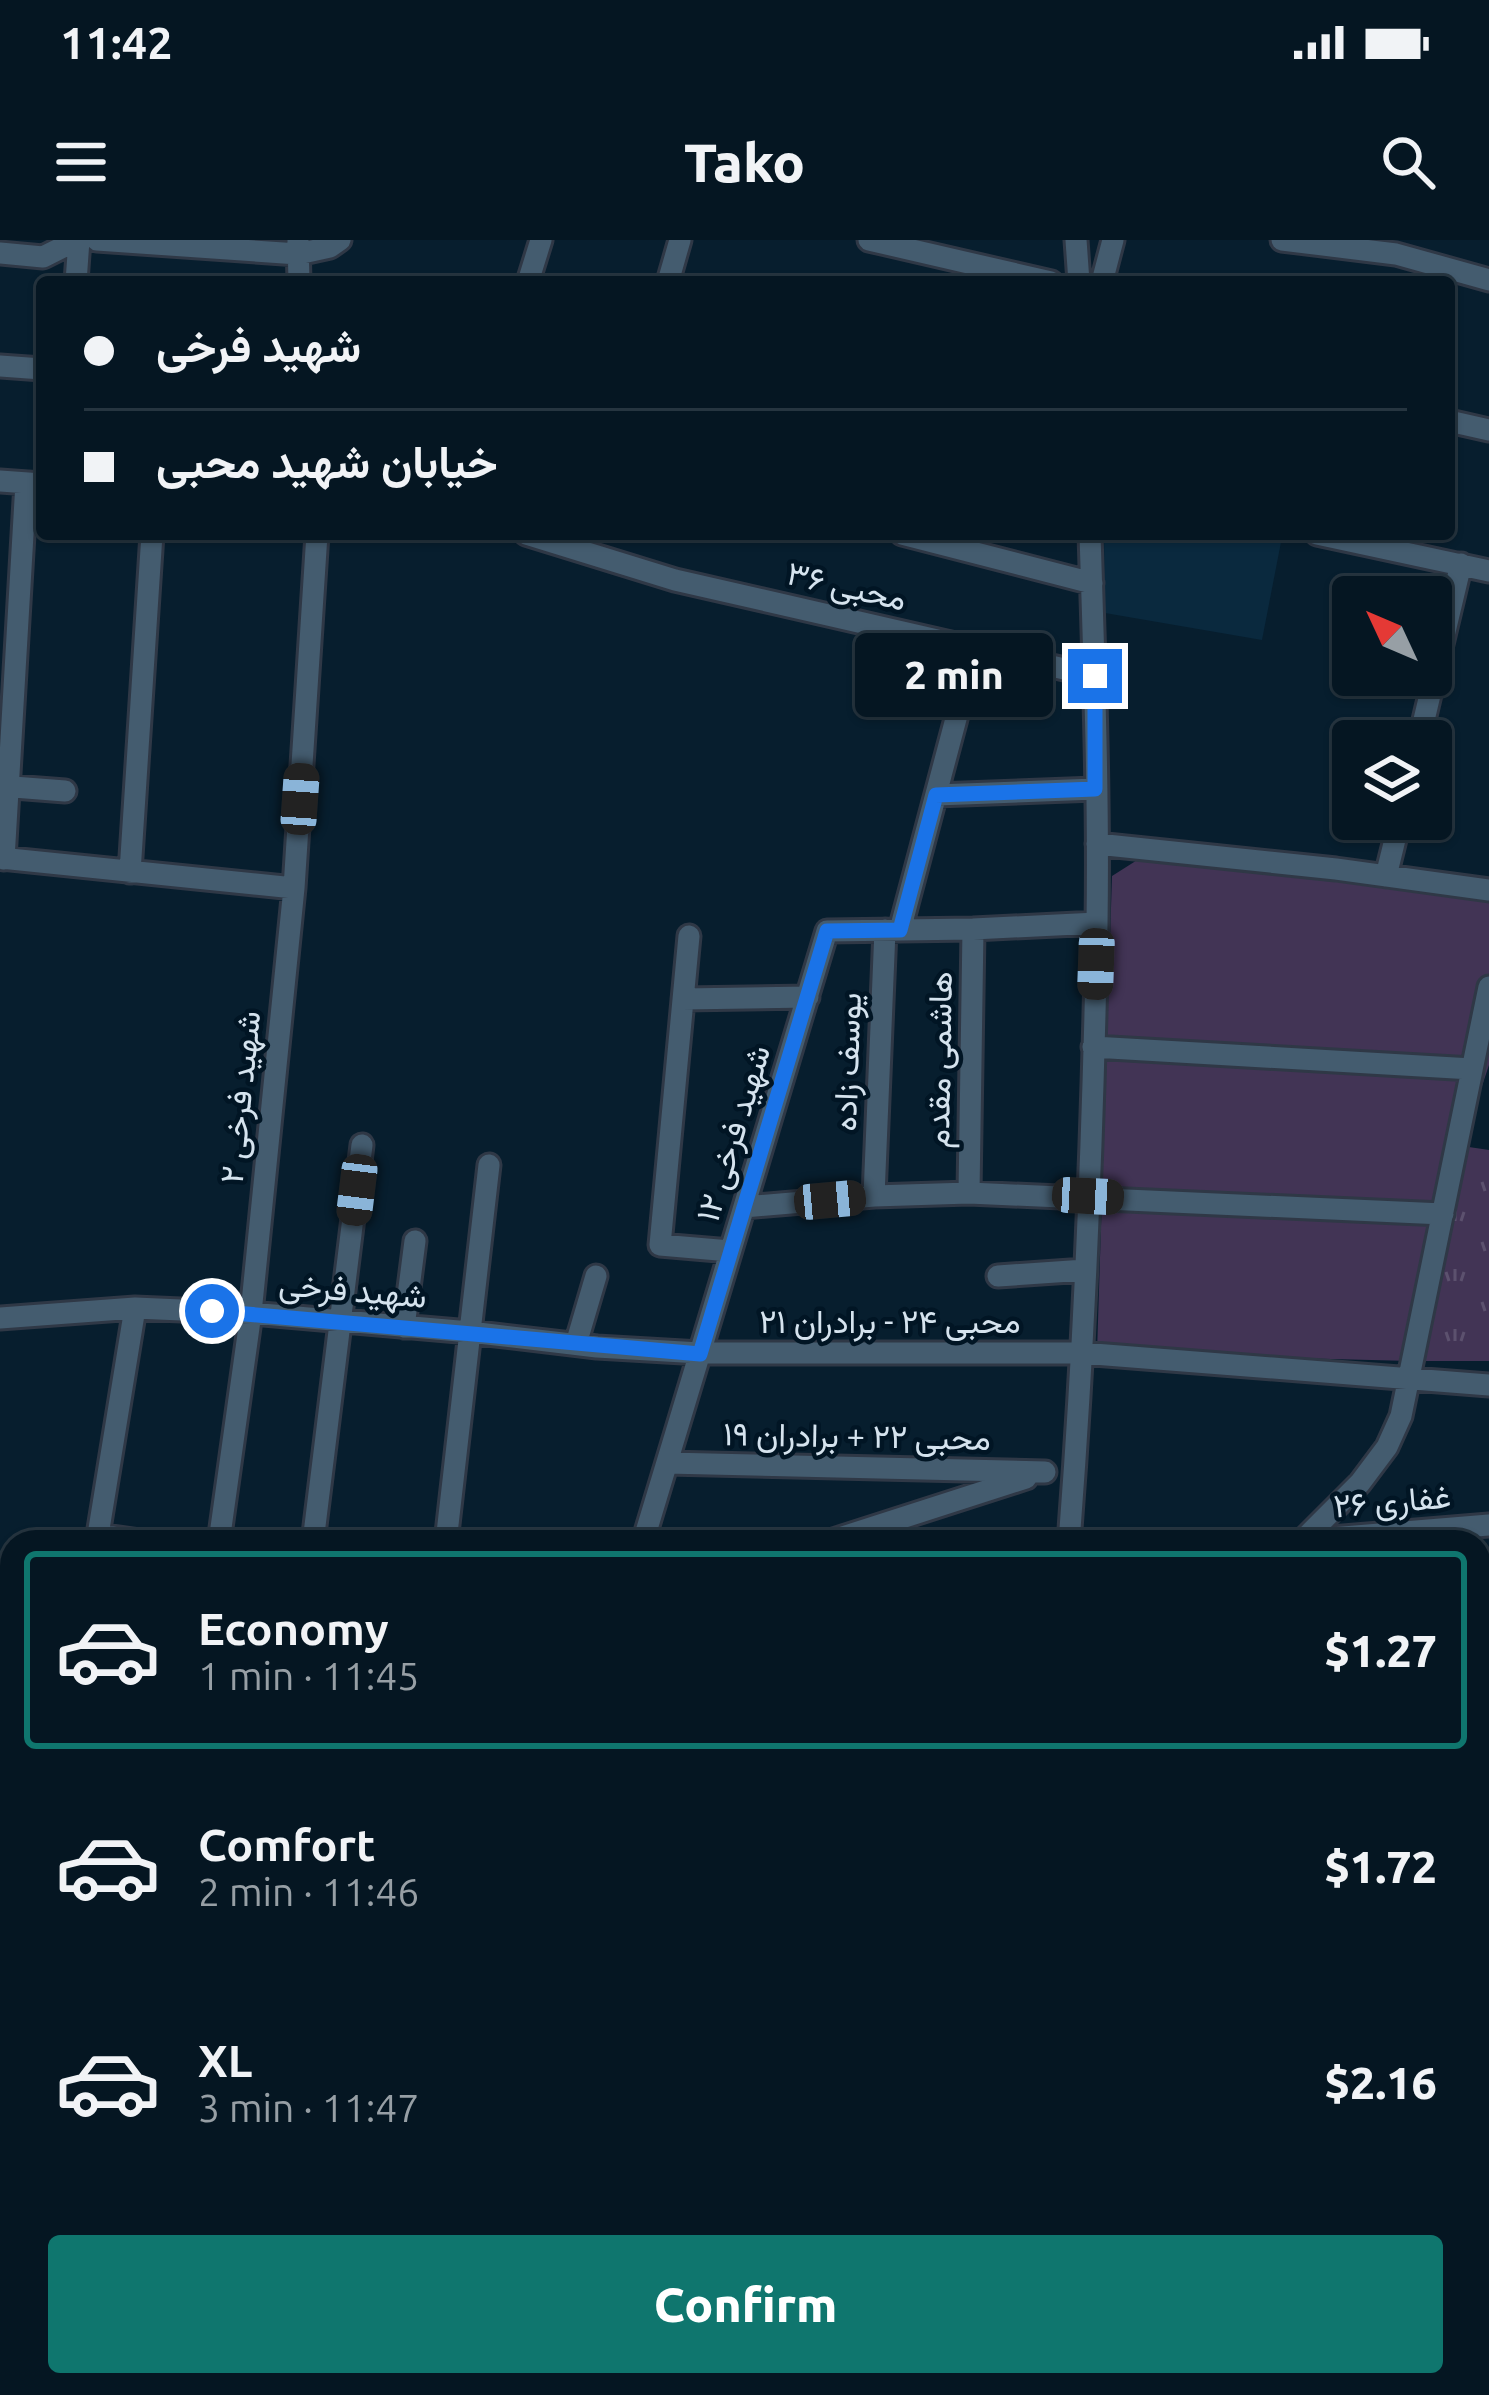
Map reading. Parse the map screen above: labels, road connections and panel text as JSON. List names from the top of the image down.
{
  "streets": {
    "street": [
      "محبی ۳۶",
      "هاشمی مقدم",
      "یوسف زاده",
      "شهید فرخی ۲",
      "شهید فرخی ۱۲",
      "شهید فرخی",
      "محبی ۲۴ - برادران ۲۱",
      "محبی ۲۲ + برادران ۱۹",
      "غفاری ۲۶"
    ]
  },
  "crossings": [
    ["محبی ۳۶", "یوسف زاده"],
    ["یوسف زاده", "شهید فرخی ۱۲"],
    ["شهید فرخی ۲", "شهید فرخی"],
    ["شهید فرخی ۱۲", "شهید فرخی"],
    ["شهید فرخی ۱۲", "محبی ۲۴ - برادران ۲۱"],
    ["شهید فرخی ۱۲", "محبی ۲۲ + برادران ۱۹"],
    ["شهید فرخی", "محبی ۲۴ - برادران ۲۱"]
  ],
  "north": "top left",
  "page": {
    "status": "11:42",
    "header": "Tako",
    "banner": ["شهید فرخی", "خیابان شهید محبی"],
    "bubble": "2 min",
    "list": [
      {
        "name": "Economy",
        "note": "1 min · 11:45",
        "value": "$1.27"
      },
      {
        "name": "Comfort",
        "note": "2 min · 11:46",
        "value": "$1.72"
      },
      {
        "name": "XL",
        "note": "3 min · 11:47",
        "value": "$2.16"
      }
    ],
    "buttons": "Confirm"
  }
}
